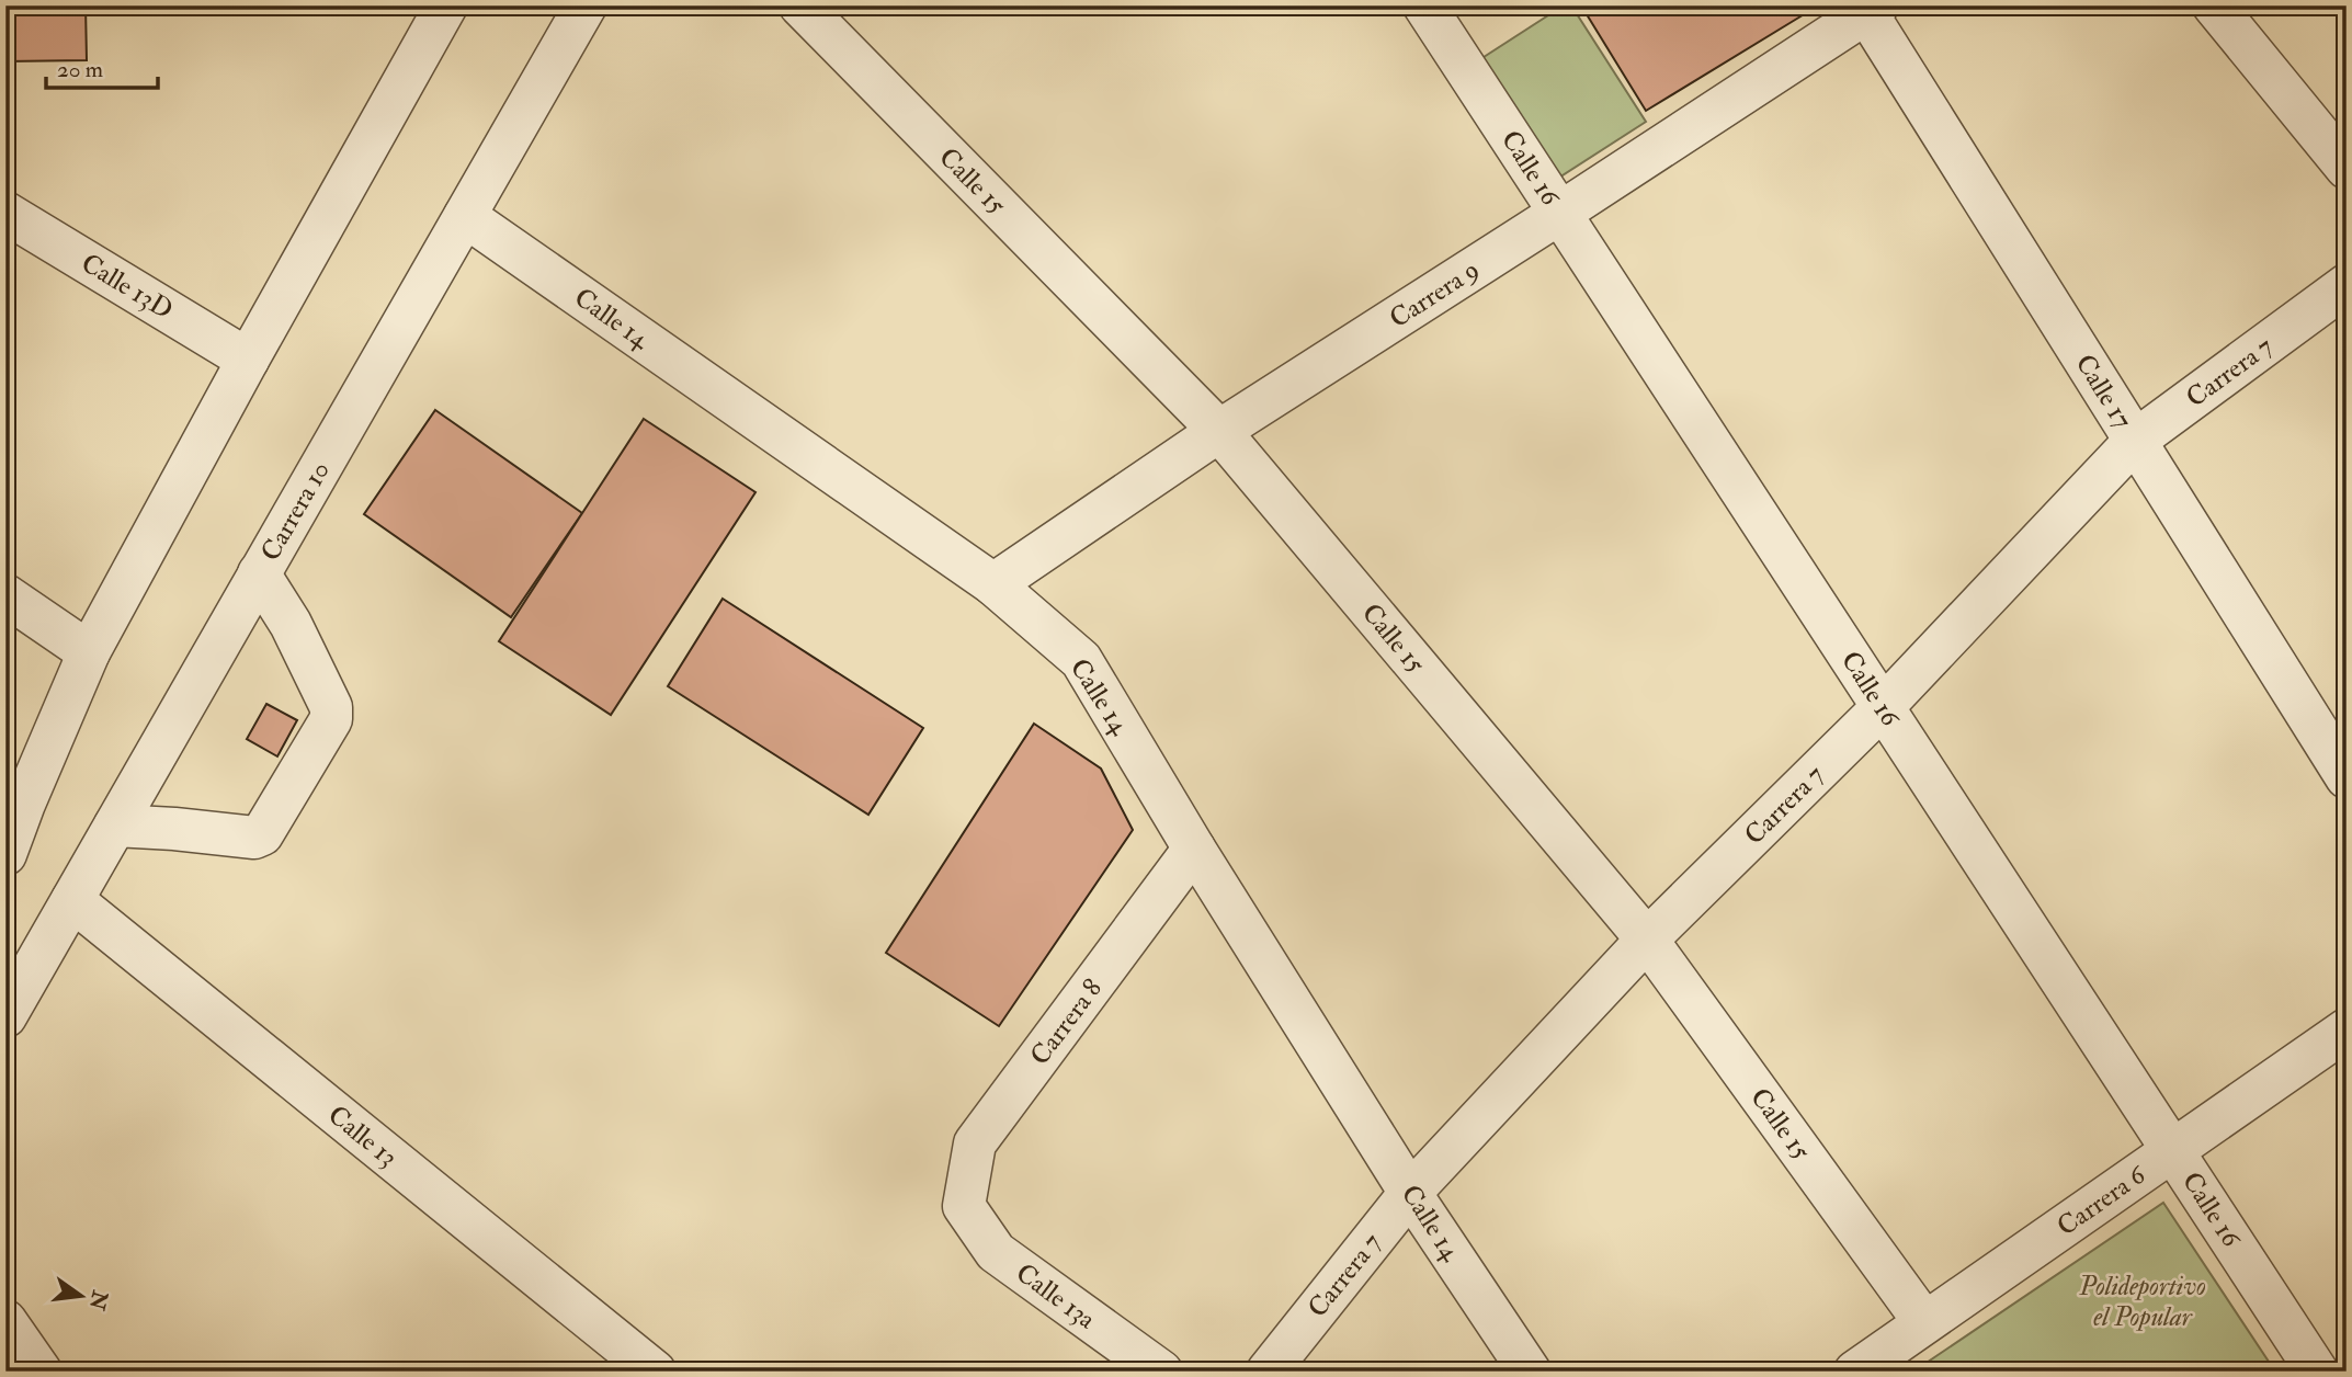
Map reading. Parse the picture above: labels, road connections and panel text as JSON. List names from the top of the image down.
{
  "streets": {
    "street": [
      "Calle 16",
      "Calle 15",
      "Calle 13D",
      "Carrera 9",
      "Calle 14",
      "Carrera 7",
      "Calle 17",
      "Carrera 10",
      "Carrera 8",
      "Calle 13",
      "Carrera 6",
      "Calle 13a"
    ]
  },
  "crossings": [
    ["Calle 16", "Carrera 9"],
    ["Calle 16", "Carrera 7"],
    ["Calle 16", "Carrera 6"],
    ["Calle 15", "Carrera 9"],
    ["Calle 15", "Carrera 7"],
    ["Calle 15", "Carrera 6"],
    ["Carrera 9", "Calle 14"],
    ["Carrera 9", "Calle 17"],
    ["Calle 14", "Carrera 7"],
    ["Calle 14", "Carrera 10"],
    ["Calle 14", "Carrera 8"],
    ["Carrera 7", "Calle 17"],
    ["Carrera 10", "Calle 13"],
    ["Carrera 8", "Calle 13a"]
  ],
  "parks": ["Polideportivo el Popular"],
  "scale_bar": "20 m",
  "north": "right"
}
